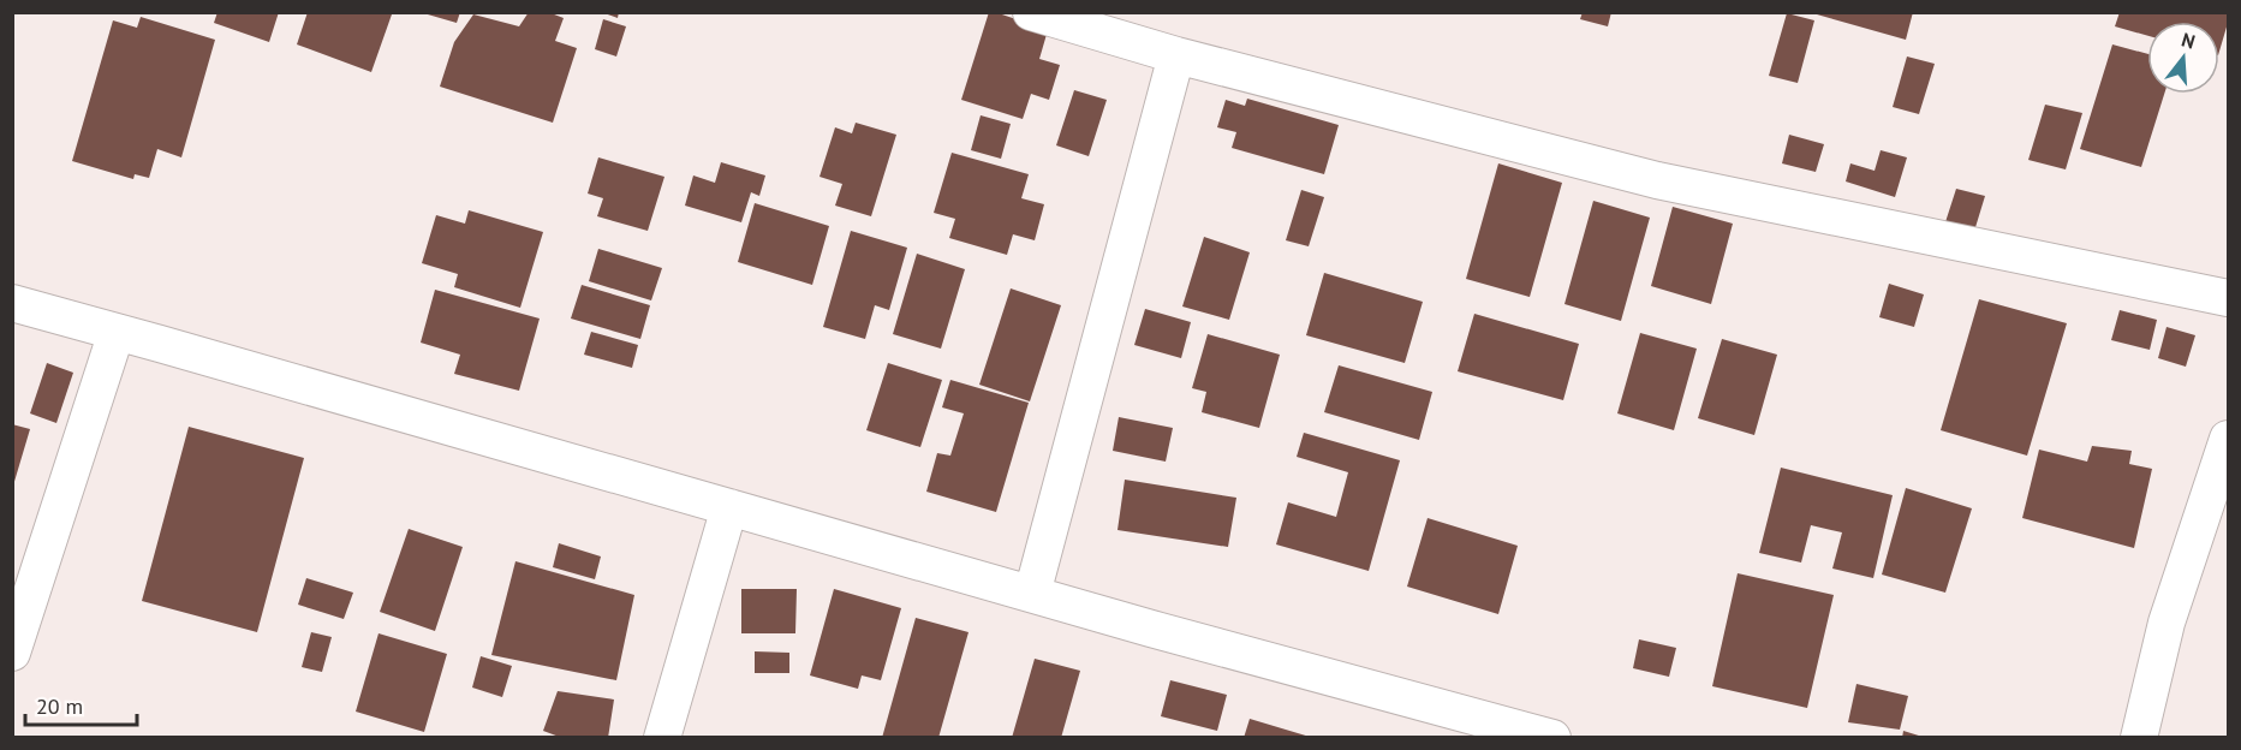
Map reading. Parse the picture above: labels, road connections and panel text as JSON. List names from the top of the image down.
{
  "scale_bar": "20 m",
  "north": "top"
}
